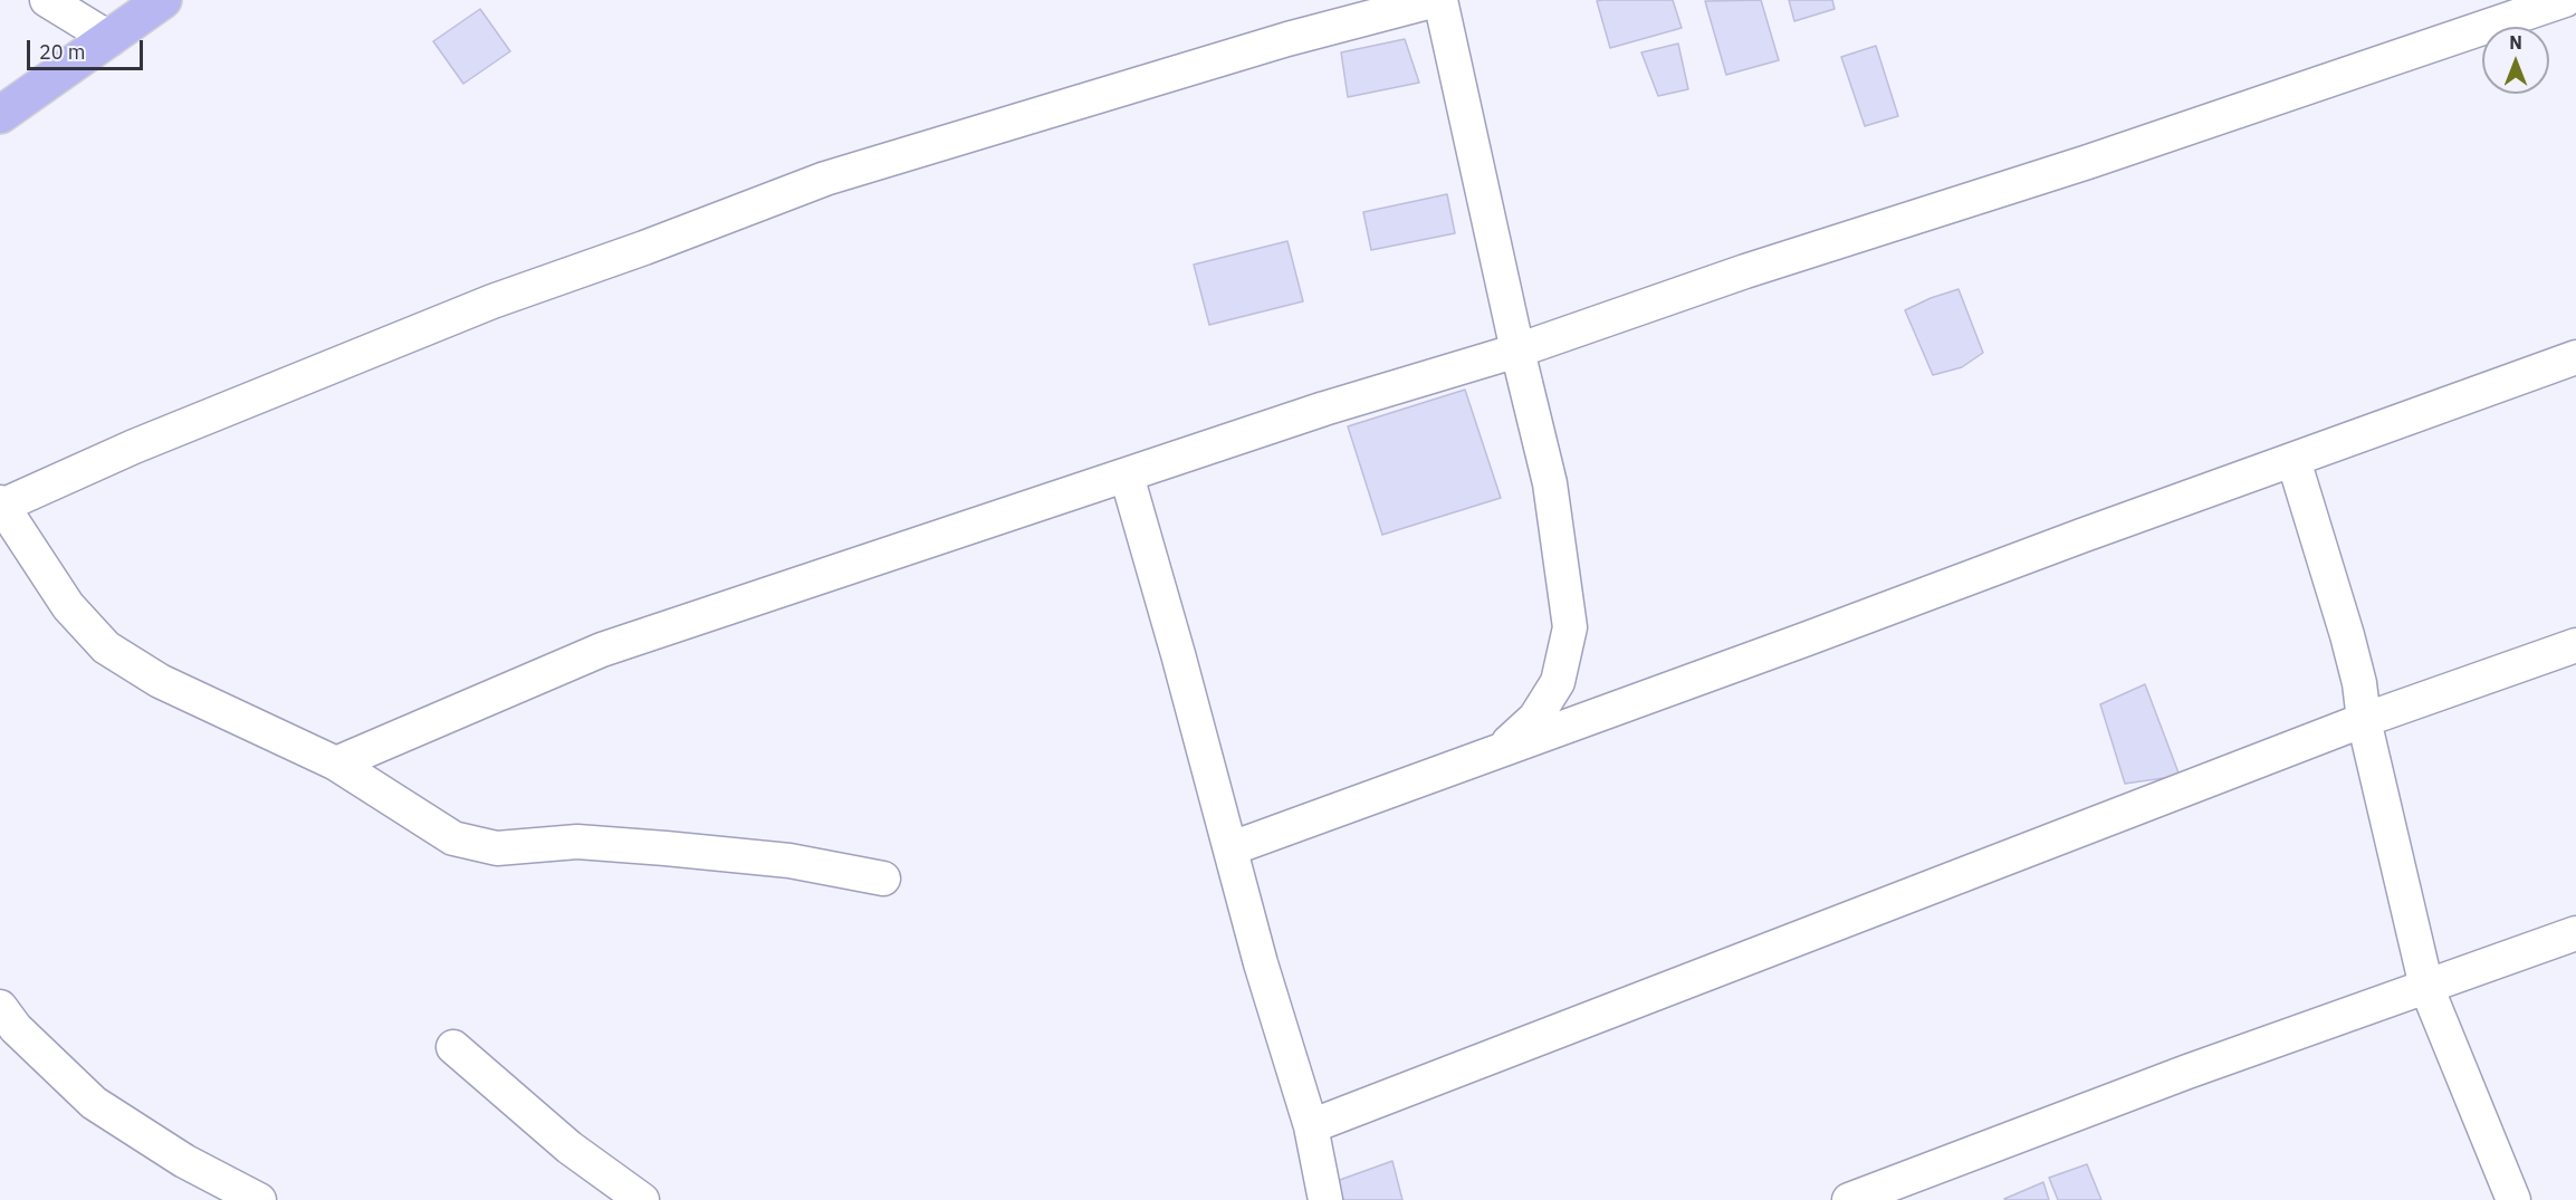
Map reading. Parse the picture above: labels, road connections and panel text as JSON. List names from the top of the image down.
{
  "scale_bar": "20 m",
  "north": "top"
}
